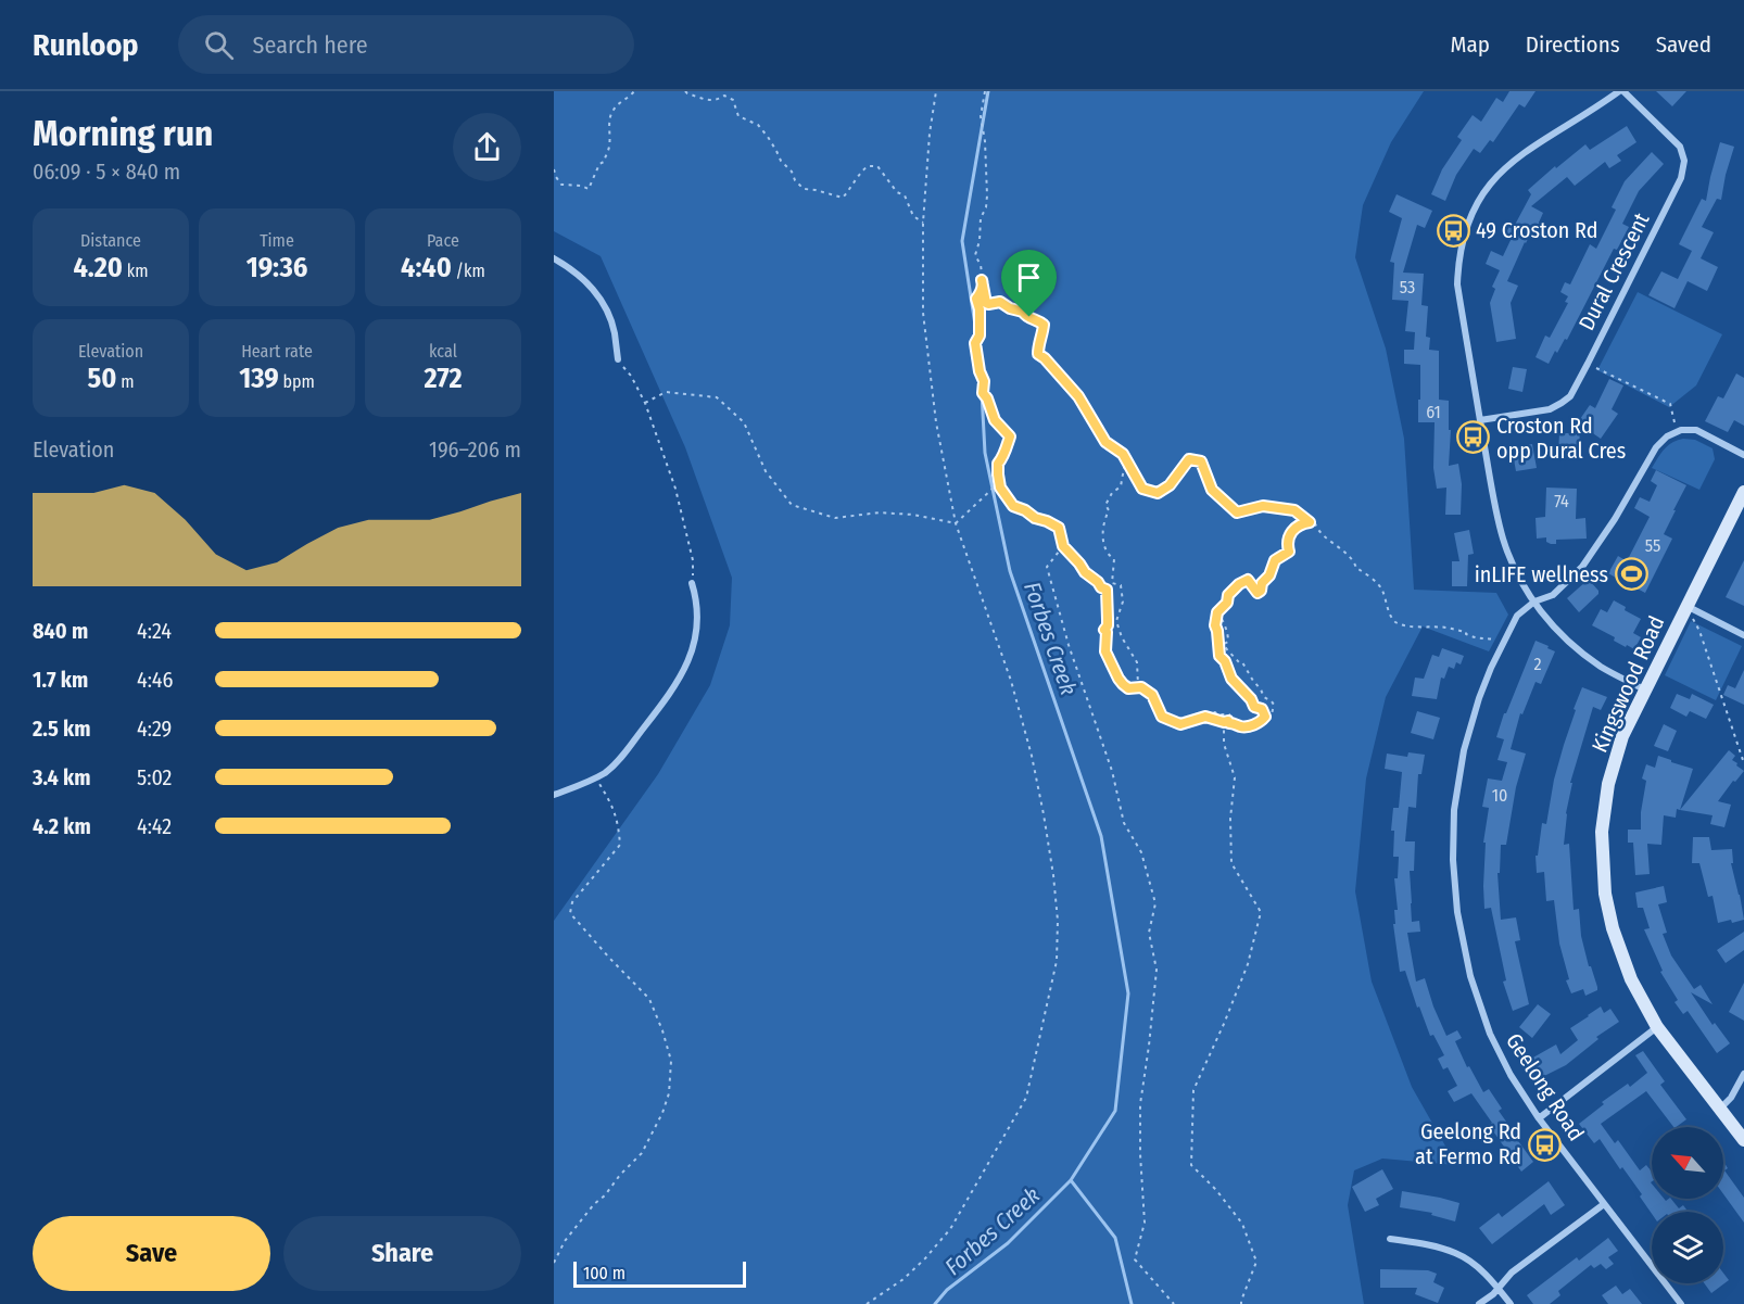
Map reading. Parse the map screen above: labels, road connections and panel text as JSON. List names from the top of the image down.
{
  "streets": {
    "street": ["Dural Crescent", "Kingswood Road", "Geelong Road"]
  },
  "water": ["Forbes Creek"],
  "places": {
    "bus stop": ["49 Croston Rd", "Croston Rd opp Dural Cres", "Geelong Rd at Fermo Rd"],
    "sports": ["inLIFE wellness"]
  },
  "house_numbers": [
    "53",
    "61",
    "74",
    "55",
    "2",
    "10"
  ],
  "scale_bar": "100 m",
  "north": "top left",
  "page": {
    "header": "Runloop",
    "search": "Search here",
    "nav": ["Map", "Directions", "Saved"],
    "heading": ["Morning run", "06:09 · 5 × 840 m"],
    "stats": [
      ["Distance", "4.20 km"],
      ["Time", "19:36"],
      ["Pace", "4:40 /km"],
      ["Elevation", "50 m"],
      ["Heart rate", "139 bpm"],
      ["kcal", "272"]
    ],
    "chart": ["Elevation", "196–206 m"],
    "list": [
      {
        "name": "840 m",
        "note": "4:24"
      },
      {
        "name": "1.7 km",
        "note": "4:46"
      },
      {
        "name": "2.5 km",
        "note": "4:29"
      },
      {
        "name": "3.4 km",
        "note": "5:02"
      },
      {
        "name": "4.2 km",
        "note": "4:42"
      }
    ],
    "buttons": ["Save", "Share"],
    "scale": "100 m"
  }
}
